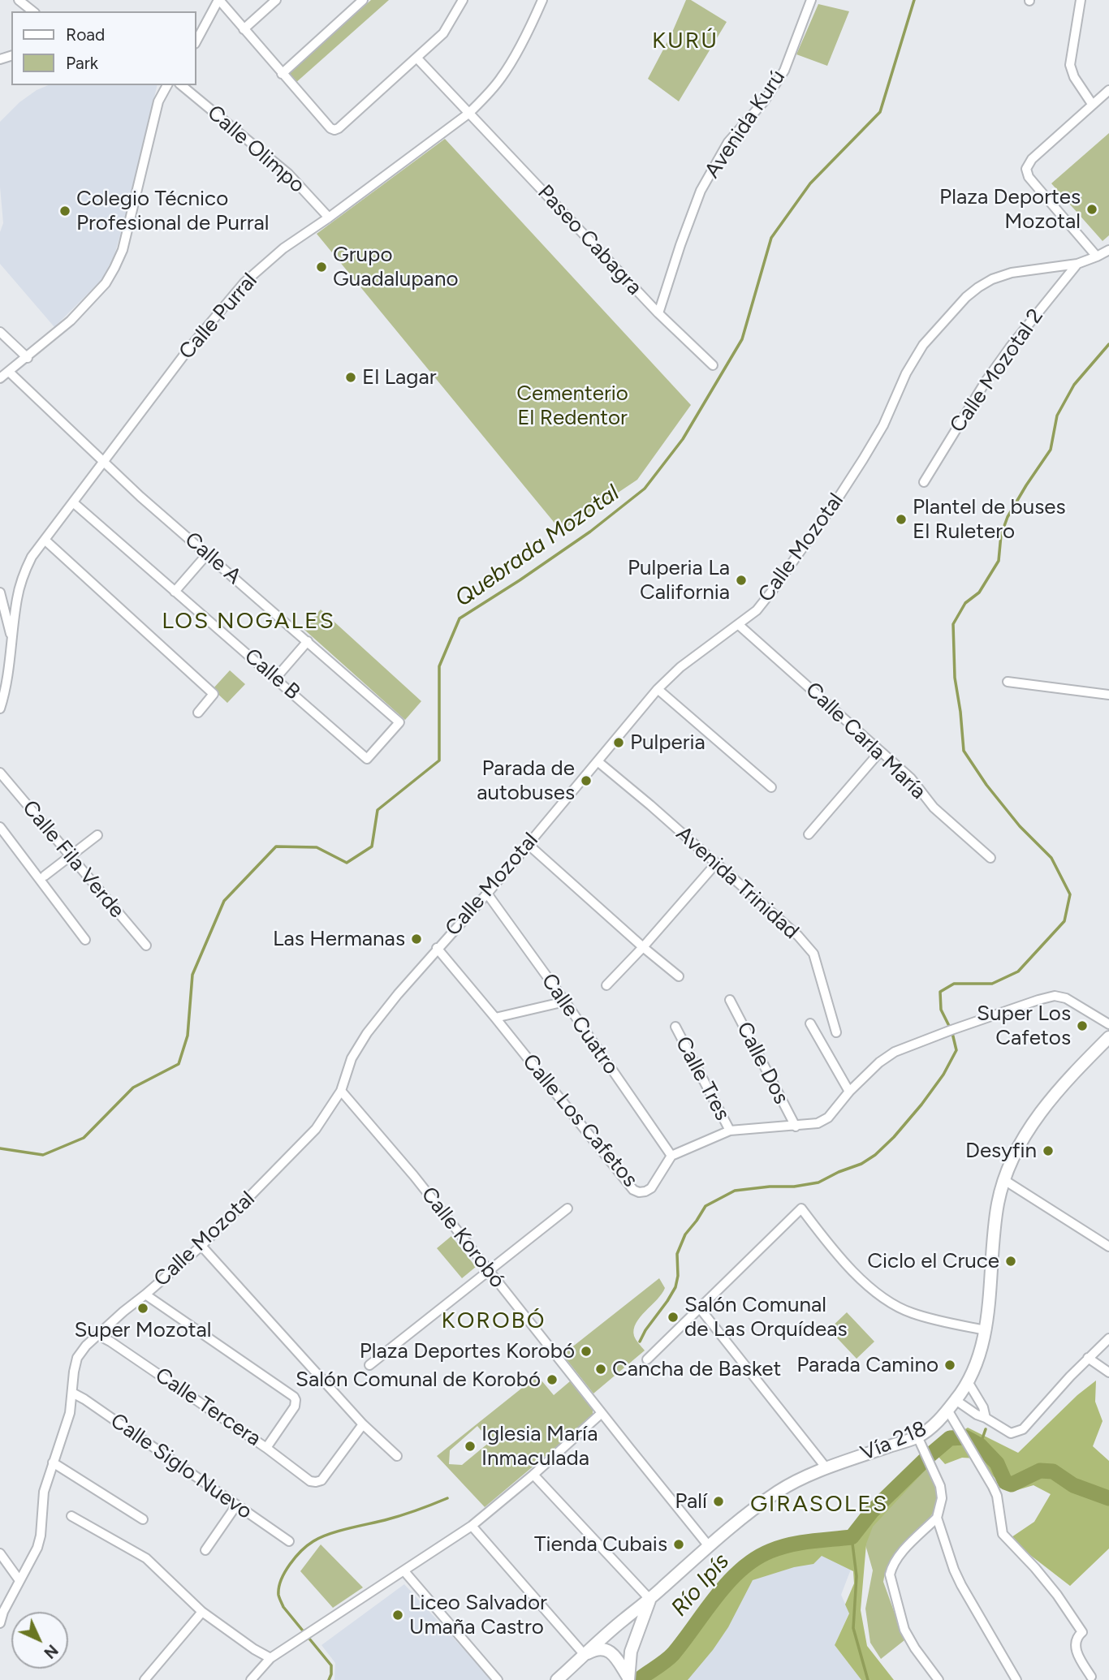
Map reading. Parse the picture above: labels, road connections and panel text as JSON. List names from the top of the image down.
{
  "streets": {
    "main road": ["Vía 218"],
    "street": [
      "Avenida Kurú",
      "Calle Olimpo",
      "Paseo Cabagra",
      "Calle Purral",
      "Calle Mozotal 2",
      "Calle Mozotal",
      "Calle A",
      "Calle B",
      "Calle Carla María",
      "Calle Fila Verde",
      "Avenida Trinidad",
      "Calle Cuatro",
      "Calle Dos",
      "Calle Tres",
      "Calle Los Cafetos",
      "Calle Korobó",
      "Calle Tercera",
      "Calle Siglo Nuevo"
    ]
  },
  "crossings": [
    ["Avenida Kurú", "Paseo Cabagra"],
    ["Calle Olimpo", "Calle Purral"],
    ["Paseo Cabagra", "Calle Purral"],
    ["Calle Purral", "Calle A"],
    ["Calle Purral", "Calle B"],
    ["Calle Mozotal 2", "Calle Mozotal"],
    ["Calle Mozotal", "Calle Carla María"],
    ["Calle Mozotal", "Avenida Trinidad"],
    ["Calle Mozotal", "Calle Cuatro"],
    ["Calle Mozotal", "Calle Los Cafetos"],
    ["Calle Mozotal", "Calle Korobó"],
    ["Calle Mozotal", "Calle Tercera"],
    ["Calle Mozotal", "Calle Siglo Nuevo"],
    ["Calle A", "Calle B"],
    ["Calle Cuatro", "Calle Los Cafetos"],
    ["Calle Korobó", "Vía 218"]
  ],
  "districts": [
    "KURÚ",
    "LOS NOGALES",
    "KOROBÓ",
    "GIRASOLES"
  ],
  "water": ["Quebrada Mozotal", "Río Ipís"],
  "parks": ["Cementerio El Redentor"],
  "places": [
    "Plaza Deportes Mozotal",
    "Colegio Técnico Profesional de Purral",
    "Grupo Guadalupano",
    "El Lagar",
    "Plantel de buses El Ruletero",
    "Pulperia La California",
    "Pulperia",
    "Parada de autobuses",
    "Las Hermanas",
    "Super Los Cafetos",
    "Desyfin",
    "Ciclo el Cruce",
    "Super Mozotal",
    "Salón Comunal de Las Orquídeas",
    "Plaza Deportes Korobó",
    "Parada Camino",
    "Cancha de Basket",
    "Salón Comunal de Korobó",
    "Iglesia María Inmaculada",
    "Palí",
    "Tienda Cubais",
    "Liceo Salvador Umaña Castro"
  ],
  "legend": ["Road", "Park"],
  "north": "bottom right"
}
